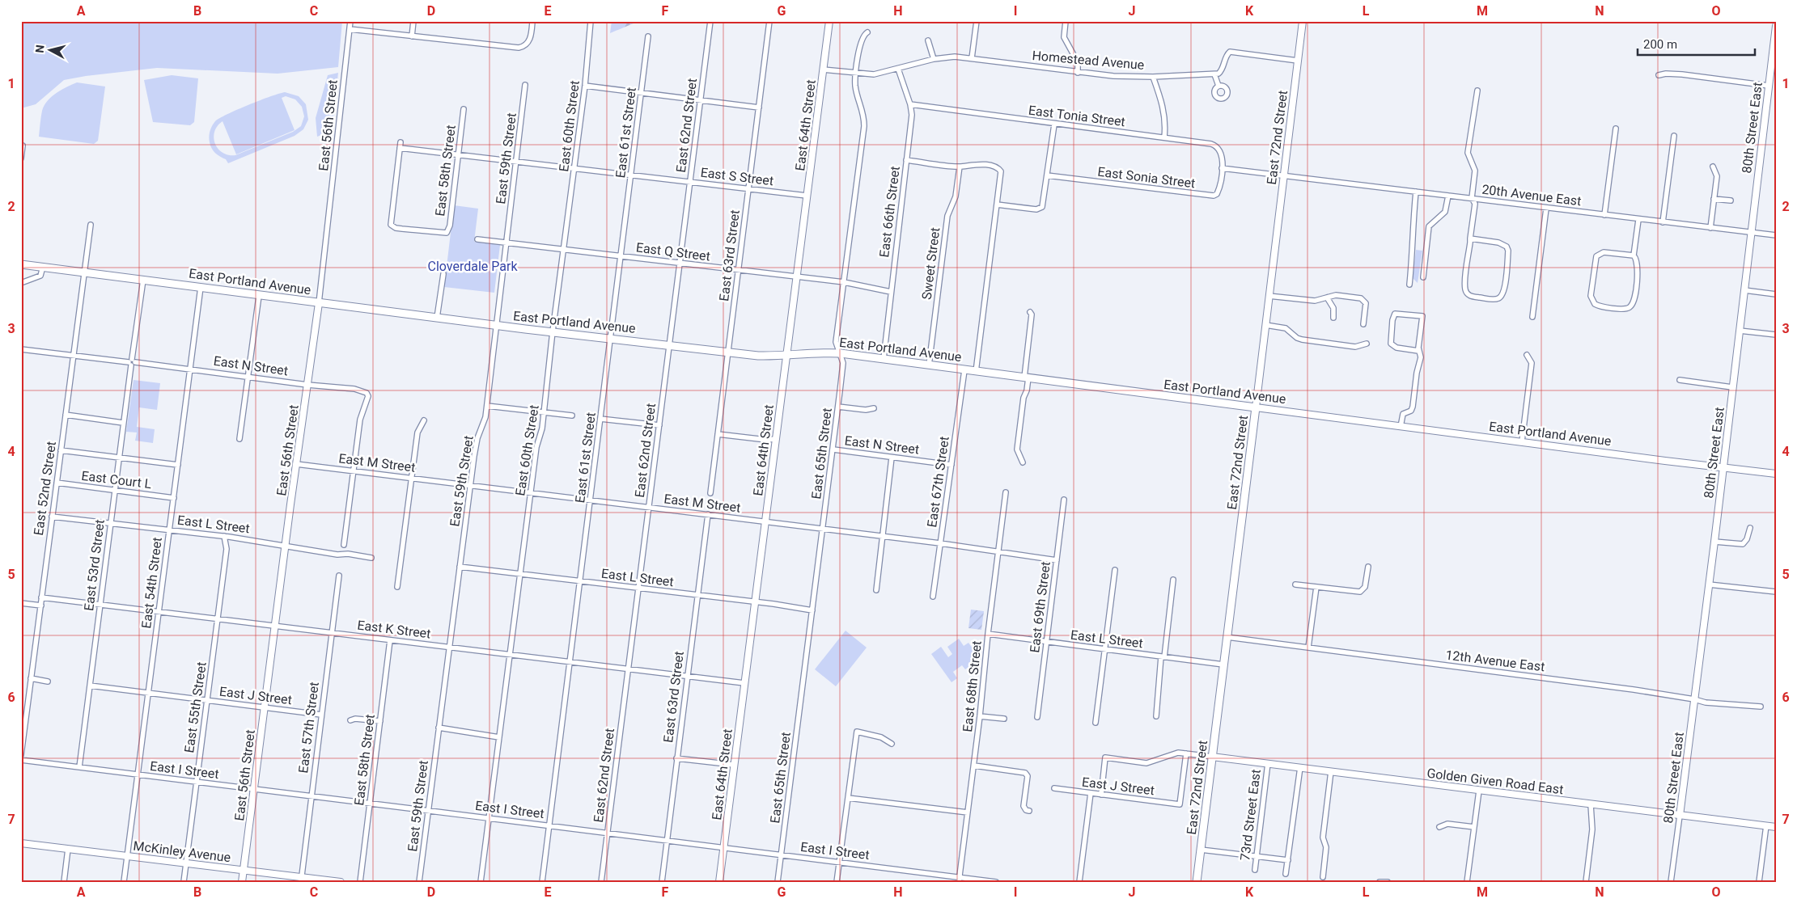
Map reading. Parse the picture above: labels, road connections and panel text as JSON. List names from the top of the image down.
{
  "streets": {
    "main road": ["East 72nd Street", "East Portland Avenue"],
    "street": [
      "Homestead Avenue",
      "East Tonia Street",
      "East 56th Street",
      "East 62nd Street",
      "East 64th Street",
      "East 60th Street",
      "80th Street East",
      "East 61st Street",
      "East 59th Street",
      "East 58th Street",
      "East S Street",
      "East Sonia Street",
      "20th Avenue East",
      "East 66th Street",
      "East Q Street",
      "East 63rd Street",
      "Sweet Street",
      "East N Street",
      "East 65th Street",
      "East M Street",
      "East Court L",
      "East 67th Street",
      "East 52nd Street",
      "East L Street",
      "East 53rd Street",
      "East 54th Street",
      "East 69th Street",
      "East K Street",
      "12th Avenue East",
      "East 68th Street",
      "East J Street",
      "East 55th Street",
      "East 57th Street",
      "East I Street",
      "Golden Given Road East",
      "73rd Street East",
      "McKinley Avenue"
    ]
  },
  "crossings": [
    ["Homestead Avenue", "East 64th Street"],
    ["Homestead Avenue", "East 66th Street"],
    ["Homestead Avenue", "East 65th Street"],
    ["East Tonia Street", "East Sonia Street"],
    ["East Tonia Street", "20th Avenue East"],
    ["East Tonia Street", "East 66th Street"],
    ["East 56th Street", "East Portland Avenue"],
    ["East 56th Street", "East N Street"],
    ["East 56th Street", "East M Street"],
    ["East 56th Street", "East L Street"],
    ["East 56th Street", "East K Street"],
    ["East 56th Street", "East J Street"],
    ["East 56th Street", "East I Street"],
    ["East 56th Street", "McKinley Avenue"],
    ["East 62nd Street", "East S Street"],
    ["East 62nd Street", "East Q Street"],
    ["East 62nd Street", "East Portland Avenue"],
    ["East 62nd Street", "East M Street"],
    ["East 62nd Street", "East L Street"],
    ["East 62nd Street", "East K Street"],
    ["East 62nd Street", "East I Street"],
    ["East 64th Street", "East S Street"],
    ["East 64th Street", "East Q Street"],
    ["East 64th Street", "East Portland Avenue"],
    ["East 64th Street", "East M Street"],
    ["East 64th Street", "East L Street"],
    ["East 64th Street", "East K Street"],
    ["East 64th Street", "East I Street"],
    ["East 60th Street", "East S Street"],
    ["East 60th Street", "East Q Street"],
    ["East 60th Street", "East Portland Avenue"],
    ["East 60th Street", "East M Street"],
    ["East 60th Street", "East L Street"],
    ["East 60th Street", "East K Street"],
    ["East 60th Street", "East I Street"],
    ["80th Street East", "20th Avenue East"],
    ["80th Street East", "East Portland Avenue"],
    ["80th Street East", "12th Avenue East"],
    ["80th Street East", "Golden Given Road East"],
    ["East 61st Street", "East S Street"],
    ["East 61st Street", "East Q Street"],
    ["East 61st Street", "East Portland Avenue"],
    ["East 61st Street", "East M Street"],
    ["East 61st Street", "East L Street"],
    ["East 61st Street", "East K Street"],
    ["East 61st Street", "East I Street"],
    ["East 72nd Street", "20th Avenue East"],
    ["East 72nd Street", "East Portland Avenue"],
    ["East 72nd Street", "East L Street"],
    ["East 72nd Street", "12th Avenue East"],
    ["East 72nd Street", "Golden Given Road East"],
    ["East 59th Street", "East S Street"],
    ["East 59th Street", "East Q Street"],
    ["East 59th Street", "East Portland Avenue"],
    ["East 59th Street", "East M Street"],
    ["East 59th Street", "East L Street"],
    ["East 59th Street", "East K Street"],
    ["East 59th Street", "East I Street"],
    ["East 58th Street", "East S Street"],
    ["East 58th Street", "East K Street"],
    ["East 58th Street", "East I Street"],
    ["East S Street", "East 63rd Street"],
    ["East Sonia Street", "20th Avenue East"],
    ["East 66th Street", "East Q Street"],
    ["East 66th Street", "East Portland Avenue"],
    ["East Q Street", "East 63rd Street"],
    ["East Q Street", "East 65th Street"],
    ["East 63rd Street", "East Portland Avenue"],
    ["East 63rd Street", "East M Street"],
    ["East 63rd Street", "East L Street"],
    ["East 63rd Street", "East K Street"],
    ["East 63rd Street", "East I Street"],
    ["Sweet Street", "East Portland Avenue"],
    ["East Portland Avenue", "East 65th Street"],
    ["East Portland Avenue", "East 67th Street"],
    ["East Portland Avenue", "East 52nd Street"],
    ["East Portland Avenue", "East 53rd Street"],
    ["East Portland Avenue", "East 54th Street"],
    ["East N Street", "East 65th Street"],
    ["East N Street", "East M Street"],
    ["East N Street", "East 67th Street"],
    ["East N Street", "East 52nd Street"],
    ["East N Street", "East 53rd Street"],
    ["East N Street", "East 54th Street"],
    ["East 65th Street", "East M Street"],
    ["East 65th Street", "East L Street"],
    ["East 65th Street", "East I Street"],
    ["East M Street", "East 67th Street"],
    ["East M Street", "East 69th Street"],
    ["East M Street", "East 68th Street"],
    ["East Court L", "East 52nd Street"],
    ["East Court L", "East 53rd Street"],
    ["East Court L", "East 54th Street"],
    ["East 52nd Street", "East L Street"],
    ["East 52nd Street", "East K Street"],
    ["East L Street", "East 53rd Street"],
    ["East L Street", "East 54th Street"],
    ["East L Street", "East 69th Street"],
    ["East L Street", "East 68th Street"],
    ["East L Street", "East 55th Street"],
    ["East 53rd Street", "East K Street"],
    ["East 53rd Street", "East J Street"],
    ["East 53rd Street", "East I Street"],
    ["East 54th Street", "East K Street"],
    ["East 54th Street", "East J Street"],
    ["East 54th Street", "East I Street"],
    ["East 54th Street", "McKinley Avenue"],
    ["East K Street", "East 55th Street"],
    ["East K Street", "East 57th Street"],
    ["East 68th Street", "East I Street"],
    ["East J Street", "East 55th Street"],
    ["East J Street", "East 57th Street"],
    ["East 55th Street", "East I Street"],
    ["East 55th Street", "McKinley Avenue"],
    ["East 57th Street", "East I Street"],
    ["East 57th Street", "McKinley Avenue"],
    ["Golden Given Road East", "73rd Street East"]
  ],
  "parks": ["Cloverdale Park"],
  "scale_bar": "200 m",
  "north": "left",
  "grid": {
    "columns": [
      "A",
      "B",
      "C",
      "D",
      "E",
      "F",
      "G",
      "H",
      "I",
      "J",
      "K",
      "L",
      "M",
      "N",
      "O"
    ],
    "rows": [
      "1",
      "2",
      "3",
      "4",
      "5",
      "6",
      "7"
    ]
  }
}
